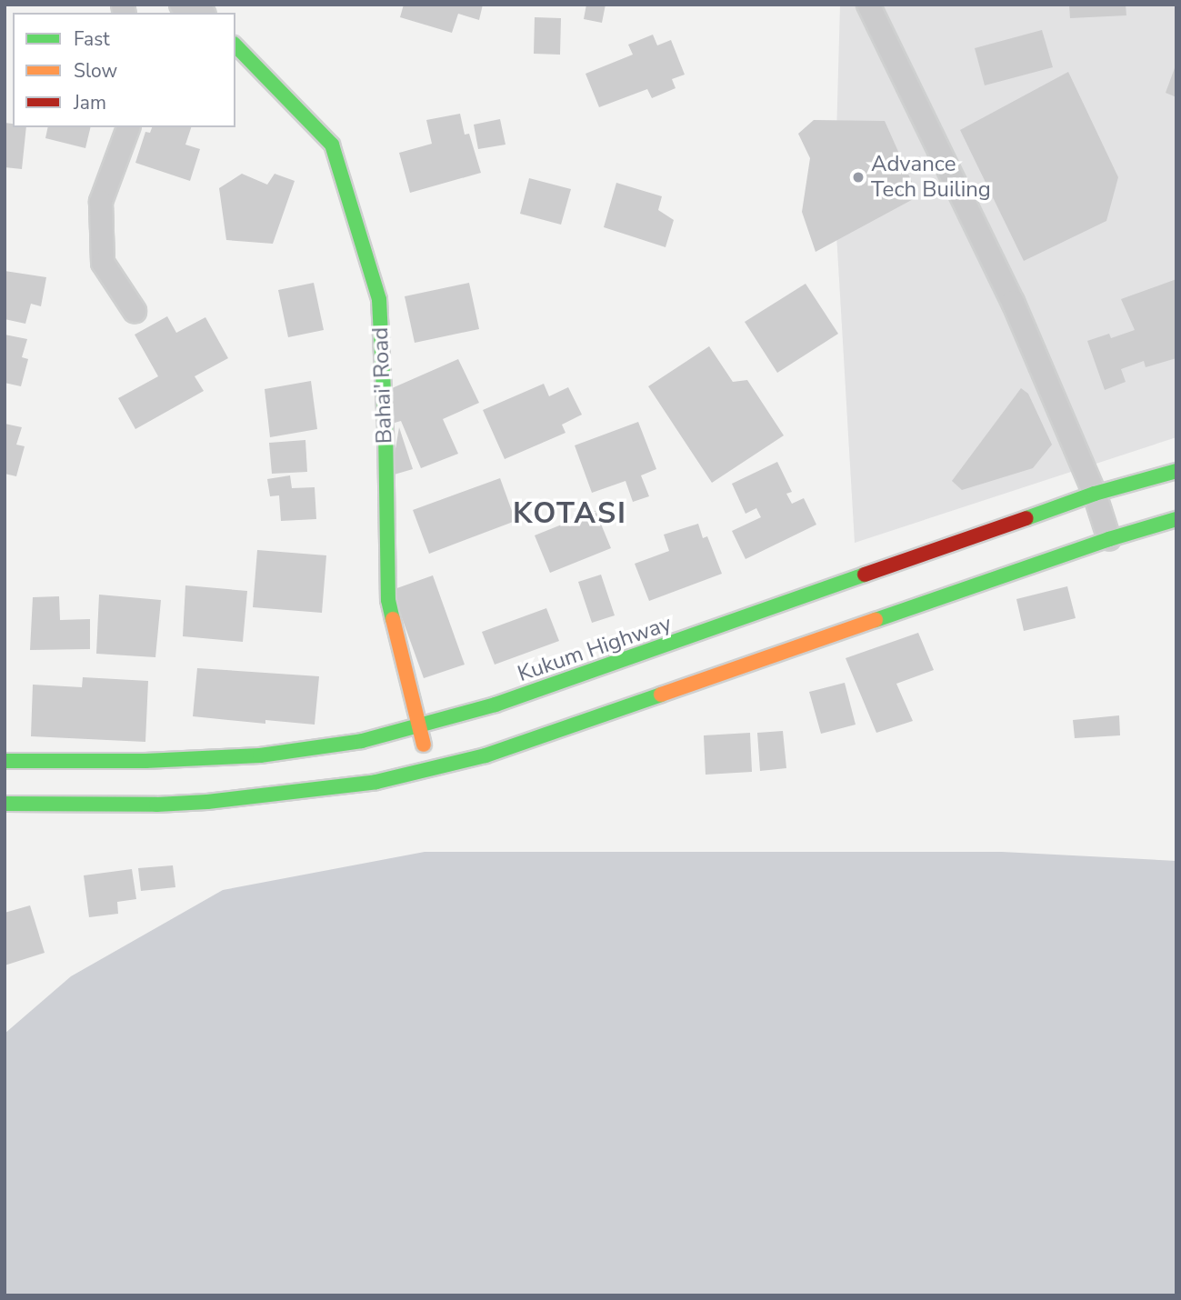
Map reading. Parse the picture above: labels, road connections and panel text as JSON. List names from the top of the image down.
{
  "streets": {
    "main road": ["Bahai' Road", "Kukum Highway"]
  },
  "crossings": [
    ["Bahai' Road", "Kukum Highway"]
  ],
  "districts": ["KOTASI"],
  "places": ["Advance Tech Builing"],
  "legend": ["Fast", "Slow", "Jam"]
}
